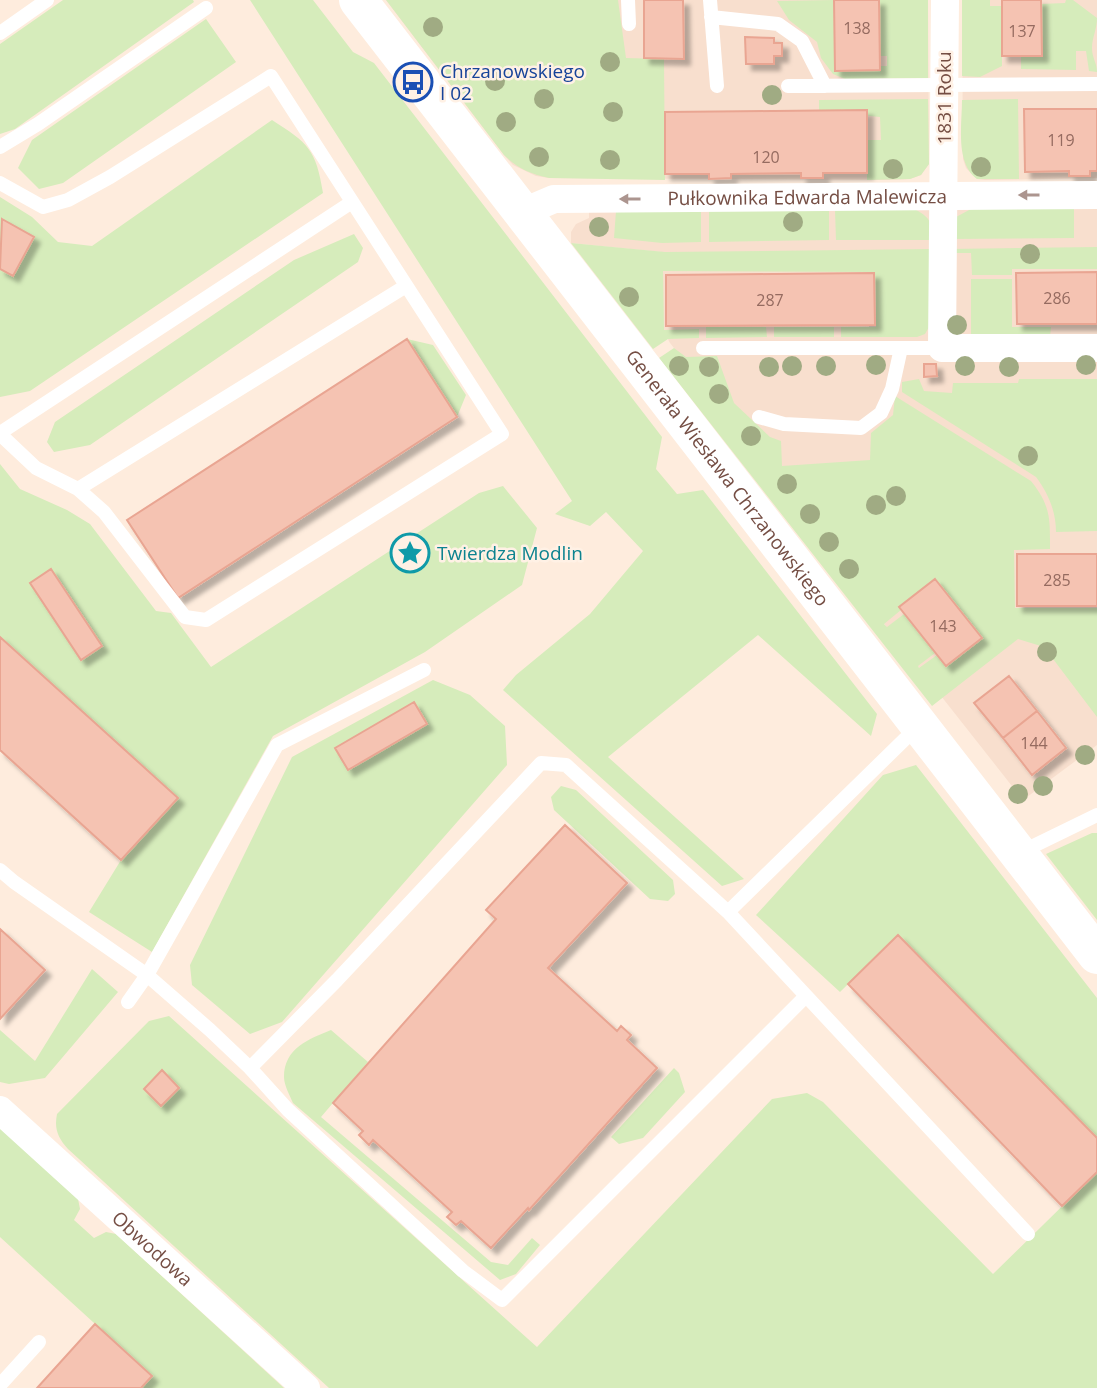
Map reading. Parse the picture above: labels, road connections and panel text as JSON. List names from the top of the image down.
{
  "streets": {
    "street": [
      "1831 Roku",
      "Pułkownika Edwarda Malewicza",
      "Generała Wiesława Chrzanowskiego",
      "Obwodowa"
    ]
  },
  "crossings": [
    ["1831 Roku", "Pułkownika Edwarda Malewicza"],
    ["Pułkownika Edwarda Malewicza", "Generała Wiesława Chrzanowskiego"]
  ],
  "one_way": ["Pułkownika Edwarda Malewicza"],
  "places": {
    "bus stop": ["Chrzanowskiego I 02"],
    "place": ["Twierdza Modlin"]
  },
  "house_numbers": [
    "138",
    "137",
    "119",
    "120",
    "286",
    "287",
    "285",
    "143",
    "144"
  ]
}
